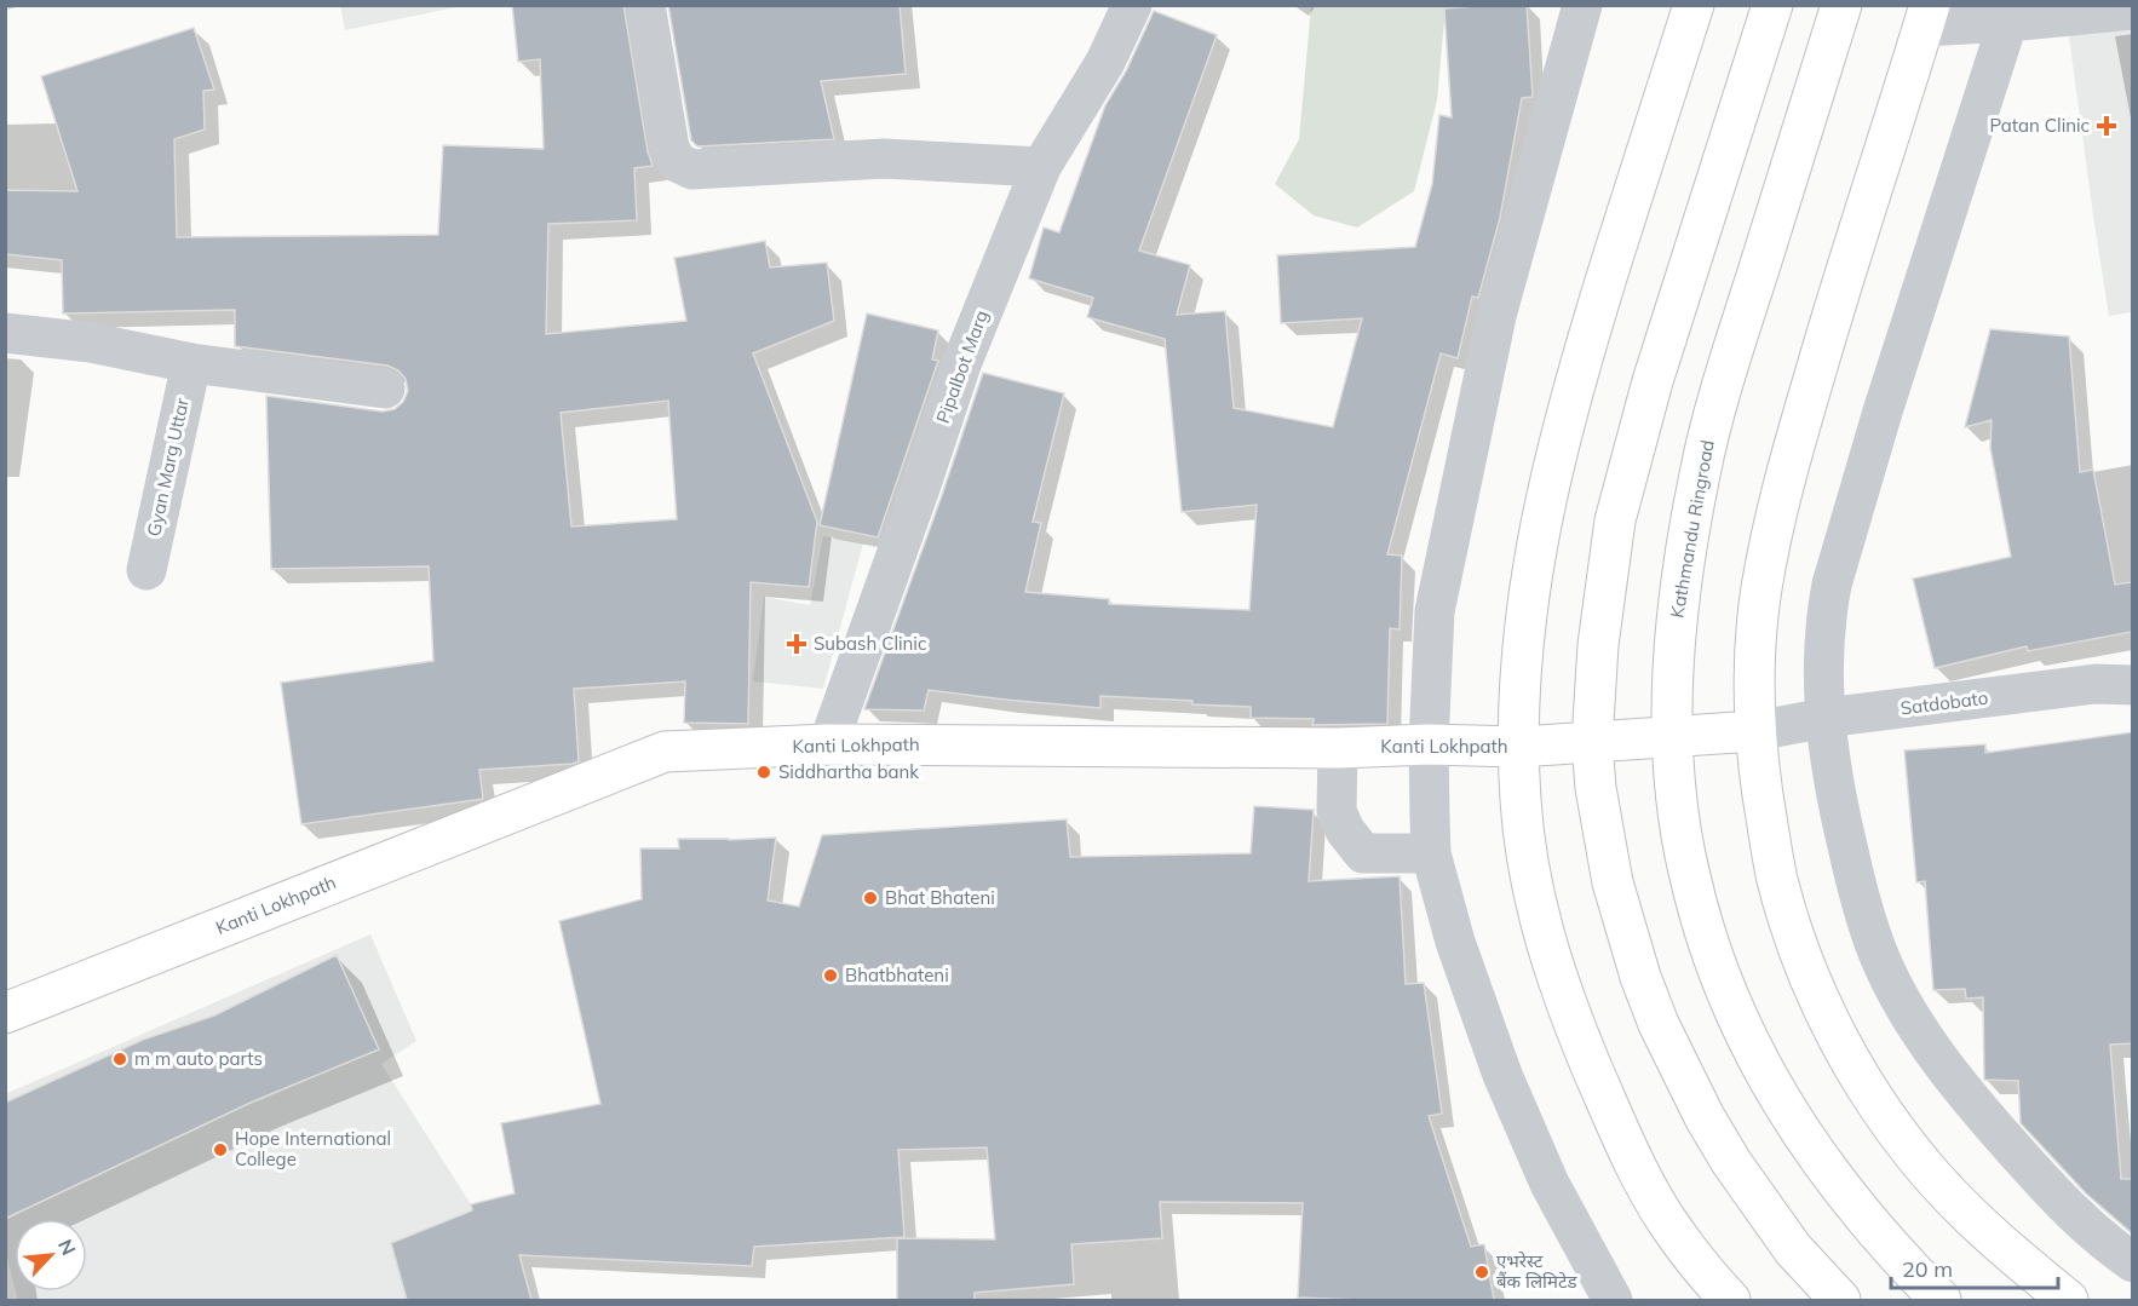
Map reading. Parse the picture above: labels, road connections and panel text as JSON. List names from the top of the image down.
{
  "streets": {
    "main road": ["Kathmandu Ringroad", "Kanti Lokhpath"],
    "street": ["Pipalbot Marg", "Gyan Marg Uttar", "Satdobato"]
  },
  "crossings": [
    ["Pipalbot Marg", "Kanti Lokhpath"],
    ["Kathmandu Ringroad", "Kanti Lokhpath"],
    ["Satdobato", "Kanti Lokhpath"]
  ],
  "places": {
    "health": ["Patan Clinic", "Subash Clinic"],
    "other": [
      "Siddhartha bank",
      "Bhat Bhateni",
      "Bhatbhateni",
      "m m auto parts",
      "Hope International College",
      "एभरेस्ट बैंक लिमिटेड"
    ]
  },
  "scale_bar": "20 m",
  "north": "top right"
}
